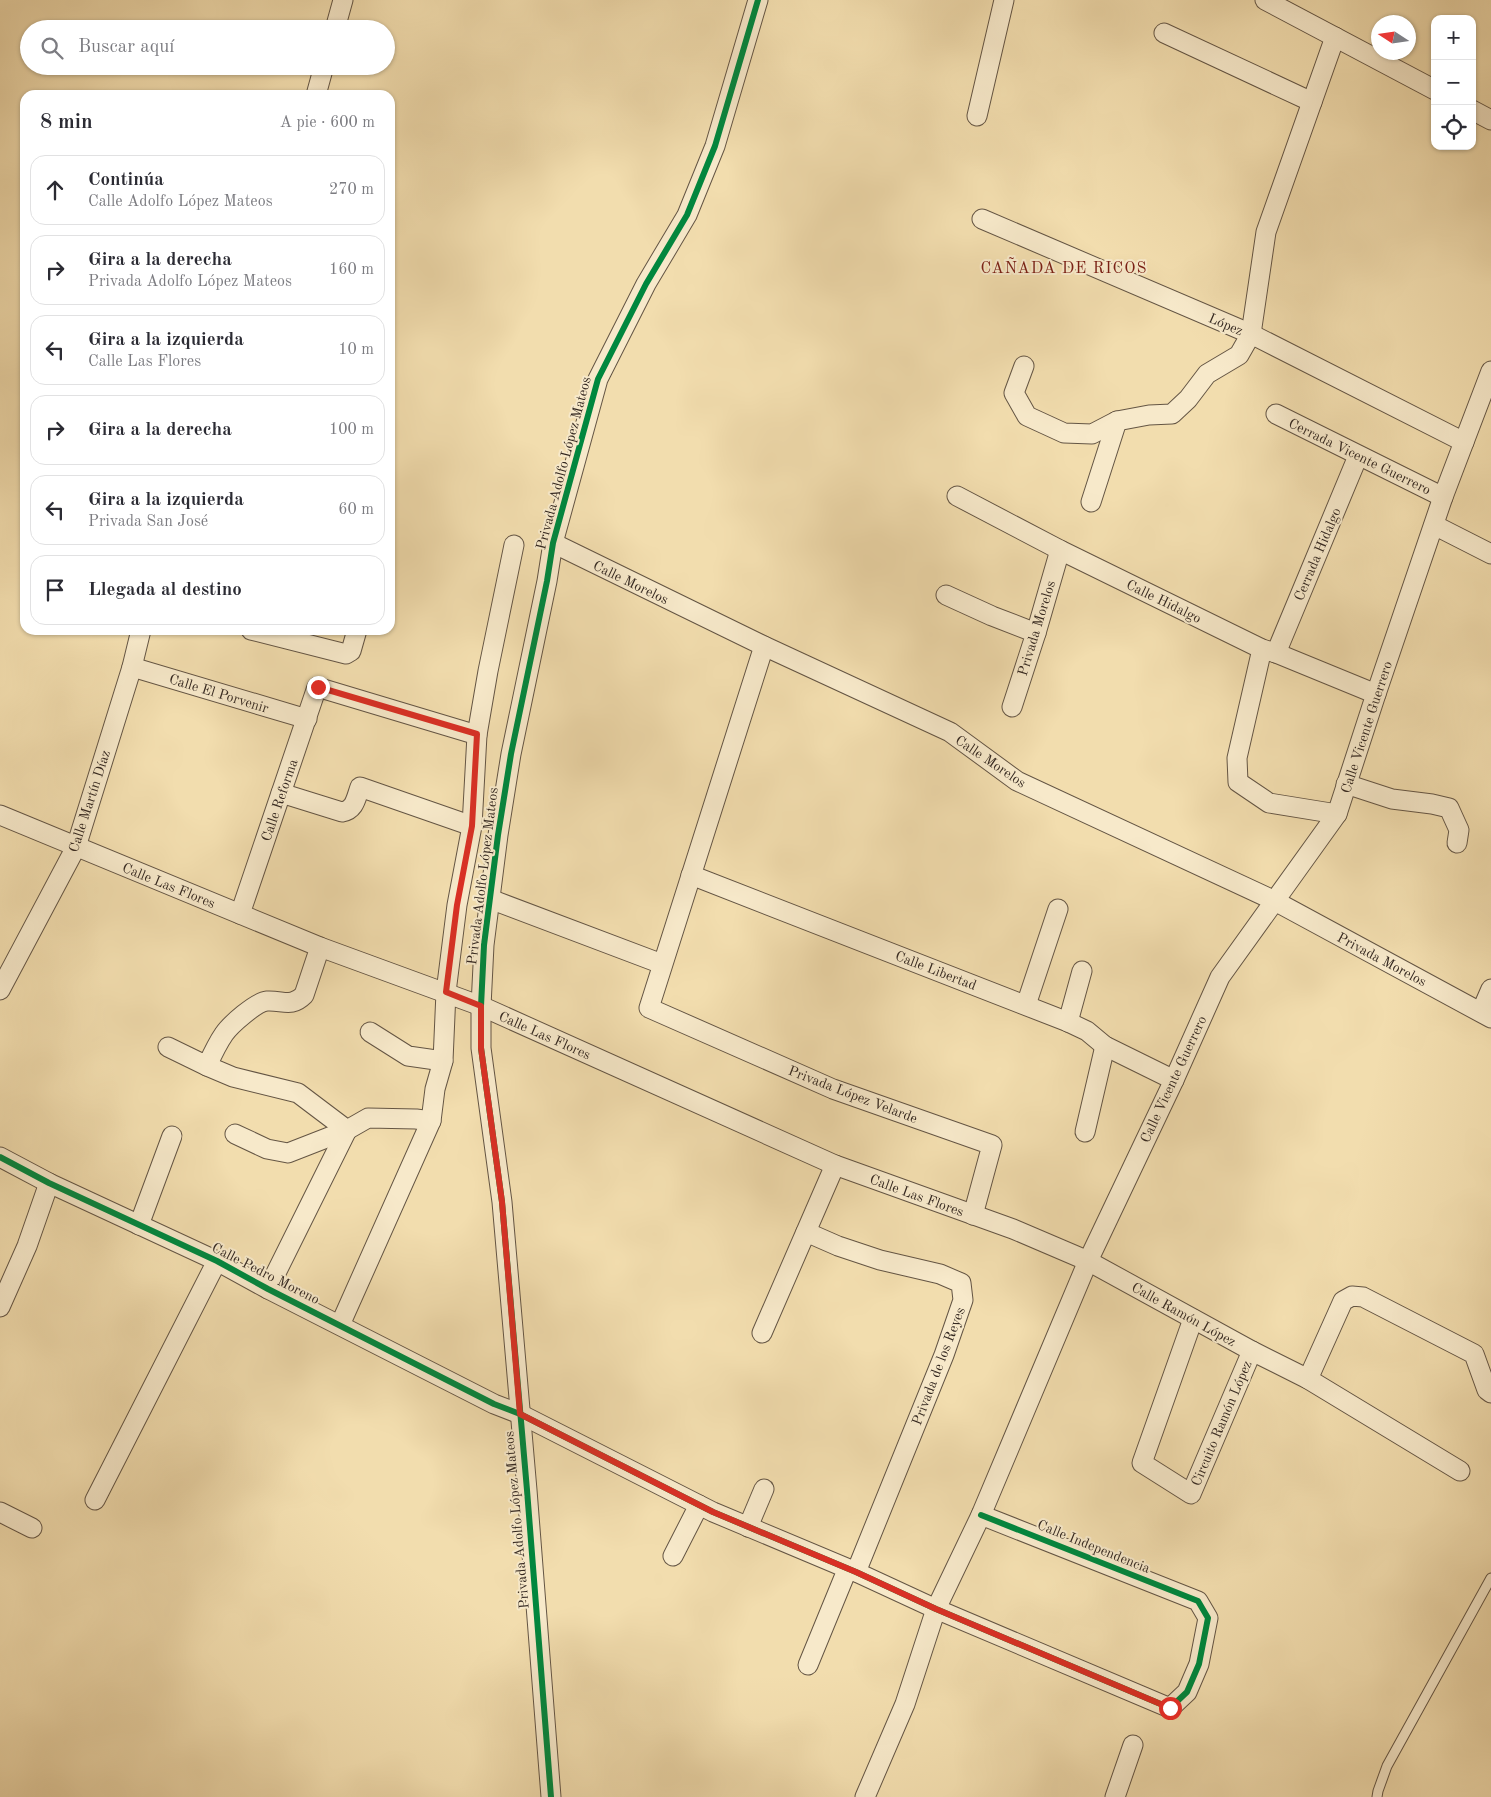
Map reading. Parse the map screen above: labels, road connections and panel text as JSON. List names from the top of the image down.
{
  "streets": {
    "street": [
      "López",
      "Cerrada Vicente Guerrero",
      "Privada Adolfo López Mateos",
      "Cerrada Hidalgo",
      "Calle Morelos",
      "Calle Hidalgo",
      "Privada Morelos",
      "Calle El Porvenir",
      "Calle Vicente Guerrero",
      "Calle Reforma",
      "Calle Martín Díaz",
      "Calle Las Flores",
      "Calle Libertad",
      "Privada López Velarde",
      "Calle Pedro Moreno",
      "Calle Ramón López",
      "Privada de los Reyes",
      "Circuito Ramón López",
      "Calle Independencia"
    ]
  },
  "crossings": [
    ["López", "Calle Vicente Guerrero"],
    ["Cerrada Vicente Guerrero", "Cerrada Hidalgo"],
    ["Cerrada Vicente Guerrero", "Calle Vicente Guerrero"],
    ["Privada Adolfo López Mateos", "Calle Morelos"],
    ["Privada Adolfo López Mateos", "Calle Las Flores"],
    ["Privada Adolfo López Mateos", "Calle Pedro Moreno"],
    ["Cerrada Hidalgo", "Calle Hidalgo"],
    ["Cerrada Hidalgo", "Calle Vicente Guerrero"],
    ["Calle Morelos", "Privada Morelos"],
    ["Calle Morelos", "Calle Vicente Guerrero"],
    ["Calle Hidalgo", "Privada Morelos"],
    ["Calle Hidalgo", "Calle Vicente Guerrero"],
    ["Privada Morelos", "Calle Vicente Guerrero"],
    ["Calle El Porvenir", "Calle Reforma"],
    ["Calle El Porvenir", "Calle Martín Díaz"],
    ["Calle Vicente Guerrero", "Calle Las Flores"],
    ["Calle Vicente Guerrero", "Calle Libertad"],
    ["Calle Vicente Guerrero", "Calle Pedro Moreno"],
    ["Calle Vicente Guerrero", "Calle Ramón López"],
    ["Calle Vicente Guerrero", "Calle Independencia"],
    ["Calle Reforma", "Calle Las Flores"],
    ["Calle Martín Díaz", "Calle Las Flores"],
    ["Calle Las Flores", "Privada López Velarde"],
    ["Calle Las Flores", "Calle Ramón López"],
    ["Calle Pedro Moreno", "Privada de los Reyes"],
    ["Calle Pedro Moreno", "Calle Independencia"],
    ["Calle Ramón López", "Circuito Ramón López"]
  ],
  "districts": ["CAÑADA DE RICOS"],
  "north": "left",
  "page": {
    "map_buttons": ["+", "−"],
    "search": "Buscar aquí",
    "heading": ["8 min", "A pie · 600 m"],
    "list": [
      ["Continúa", "Calle Adolfo López Mateos", "270 m"],
      ["Gira a la derecha", "Privada Adolfo López Mateos", "160 m"],
      ["Gira a la izquierda", "Calle Las Flores", "10 m"],
      ["Gira a la derecha", "100 m"],
      ["Gira a la izquierda", "Privada San José", "60 m"],
      "Llegada al destino"
    ]
  }
}
